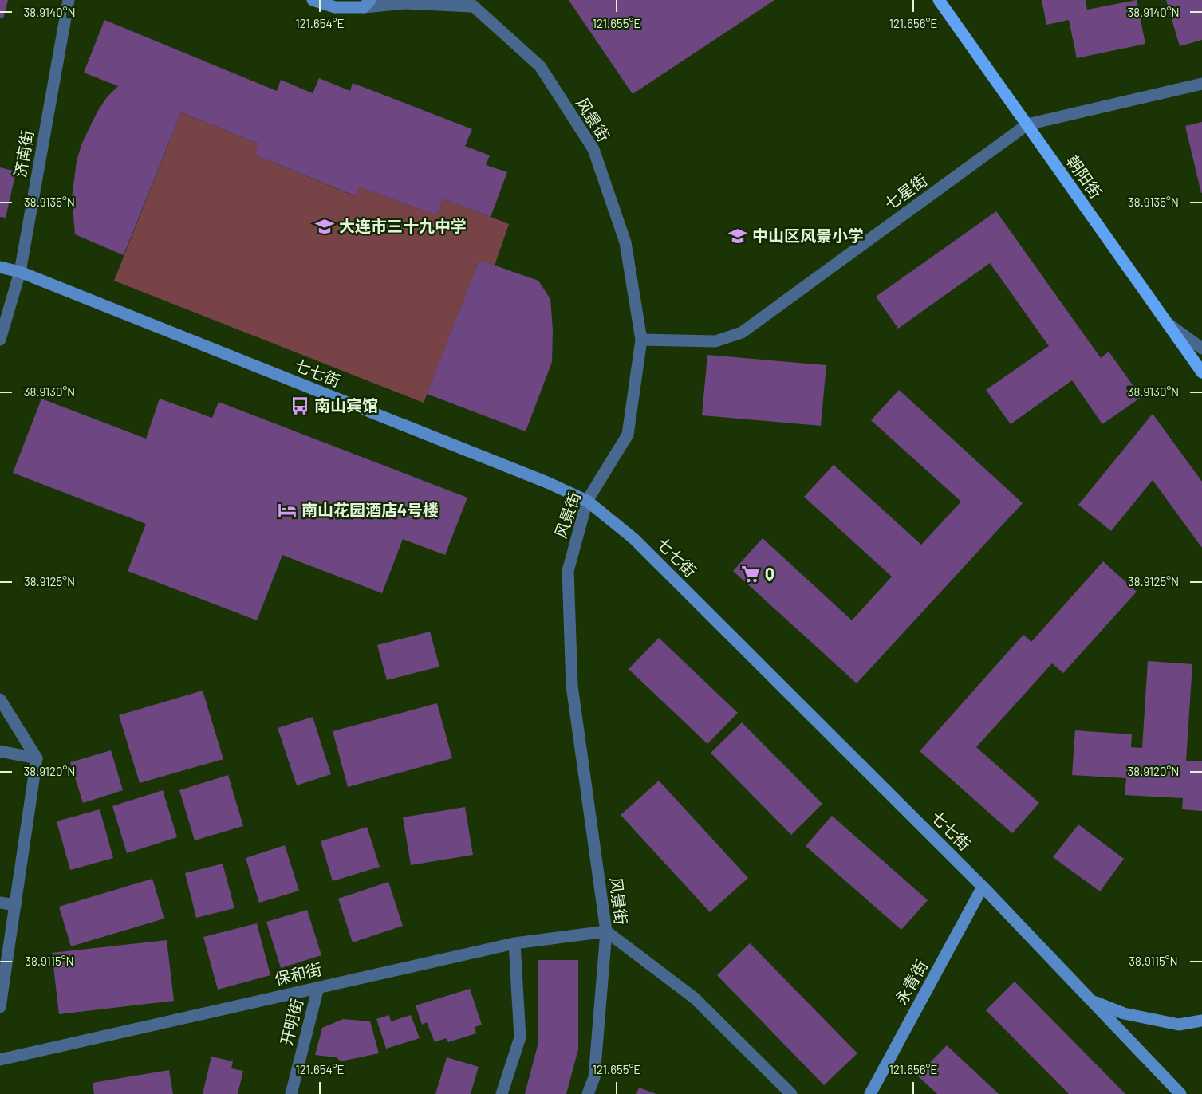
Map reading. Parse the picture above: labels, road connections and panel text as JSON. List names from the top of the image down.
{
  "streets": {
    "main road": ["朝阳街", "七七街", "永青街"],
    "street": [
      "风景街",
      "济南街",
      "七星街",
      "保和街",
      "开明街"
    ]
  },
  "crossings": [
    ["风景街", "七星街"],
    ["风景街", "七七街"],
    ["风景街", "保和街"],
    ["济南街", "七七街"],
    ["朝阳街", "七星街"],
    ["七七街", "永青街"],
    ["保和街", "开明街"]
  ],
  "places": {
    "school or university": ["大连市三十九中学", "中山区风景小学"],
    "bus stop": ["南山宾馆"],
    "hotel": ["南山花园酒店4号楼"],
    "supermarket": ["Q"]
  },
  "coordinates": [
    "38.9140°N",
    "121.654°E",
    "121.655°E",
    "121.656°E",
    "38.9135°N",
    "38.9130°N",
    "38.9125°N",
    "38.9120°N",
    "38.9115°N"
  ]
}
